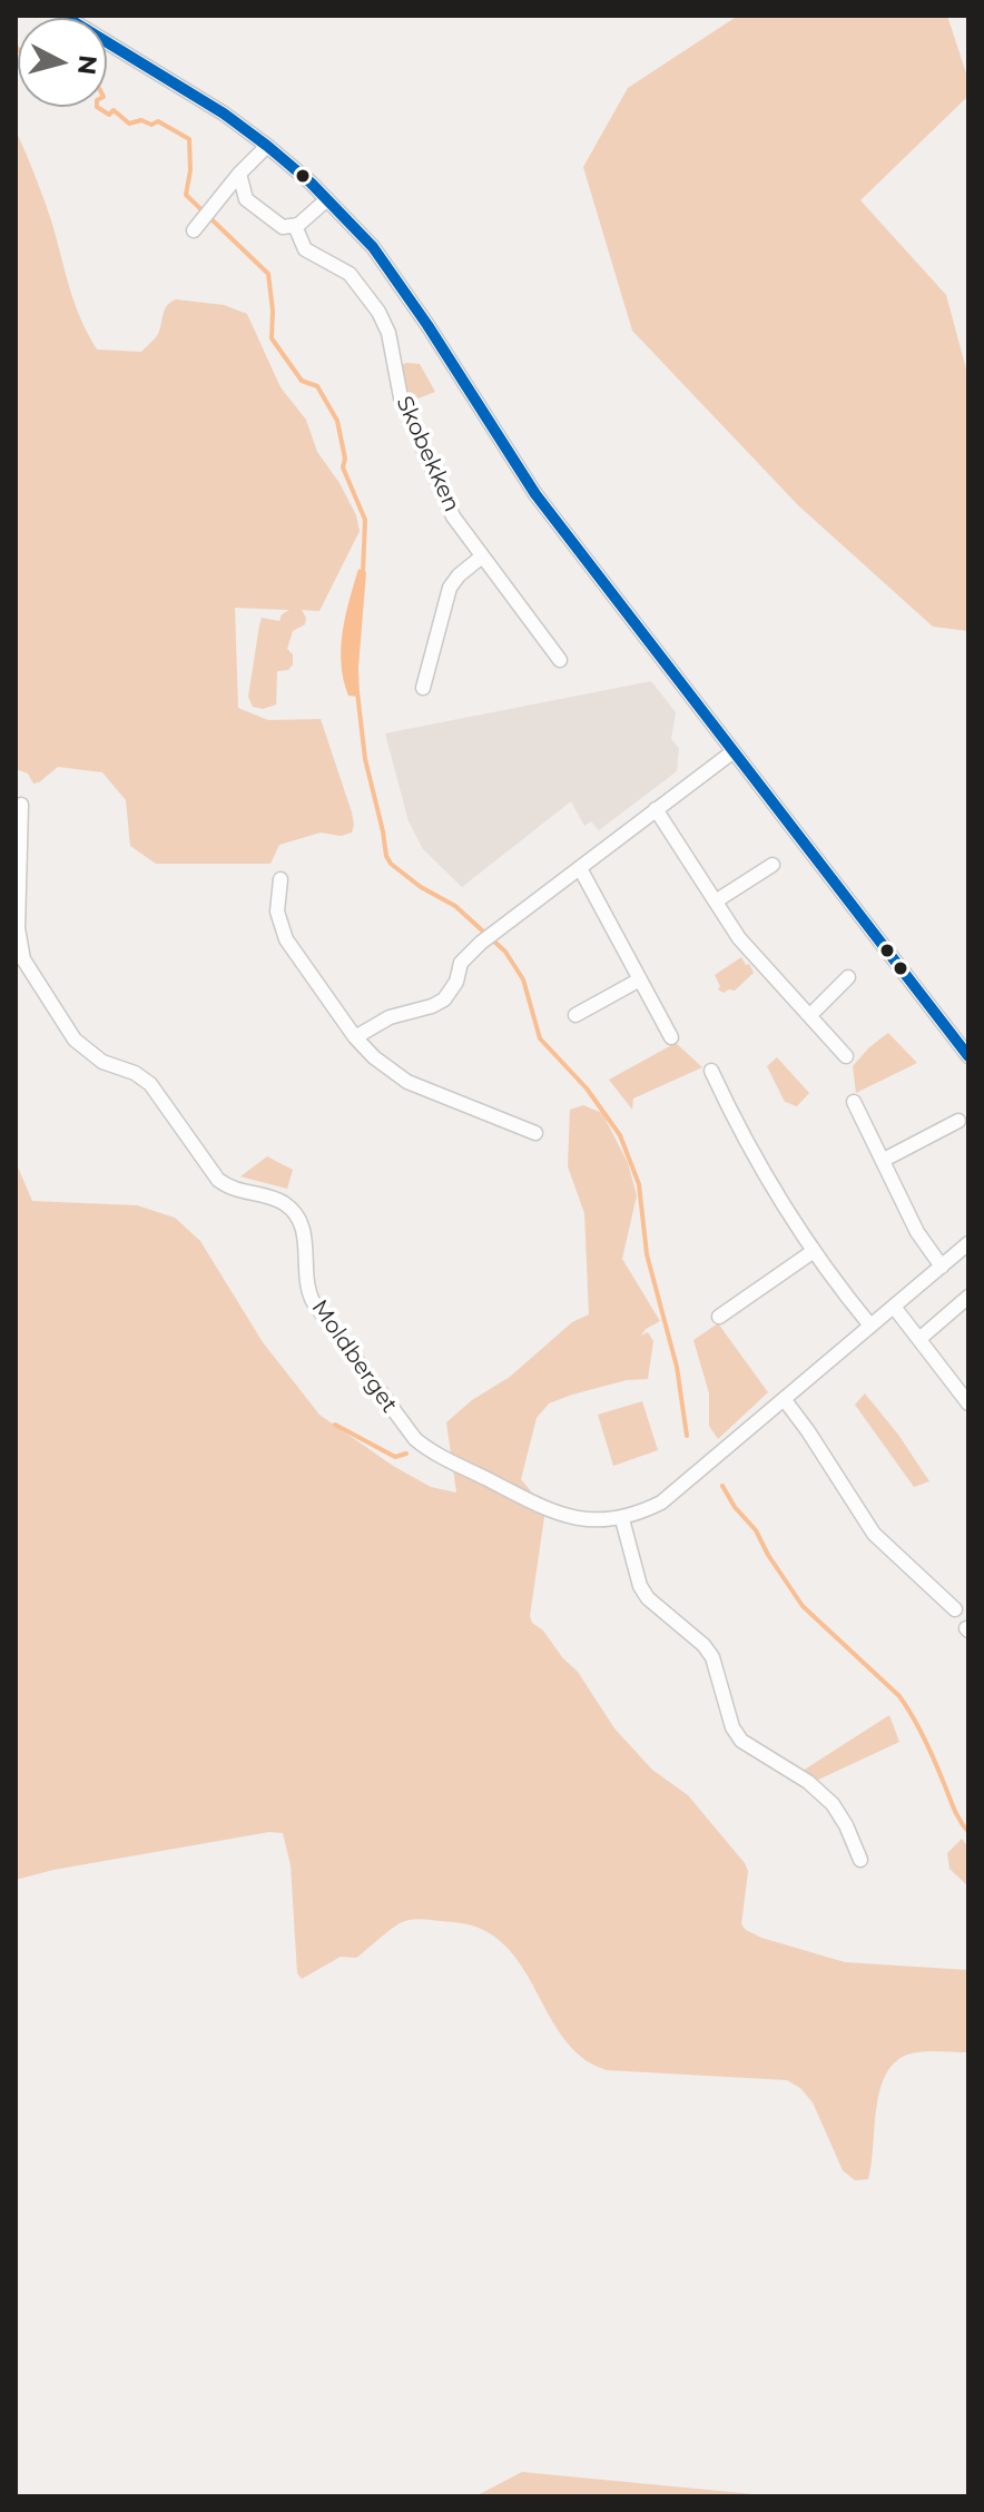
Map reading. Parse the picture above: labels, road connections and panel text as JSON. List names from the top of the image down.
{
  "streets": {
    "street": ["Skobekken", "Moldberget"]
  },
  "north": "right"
}
